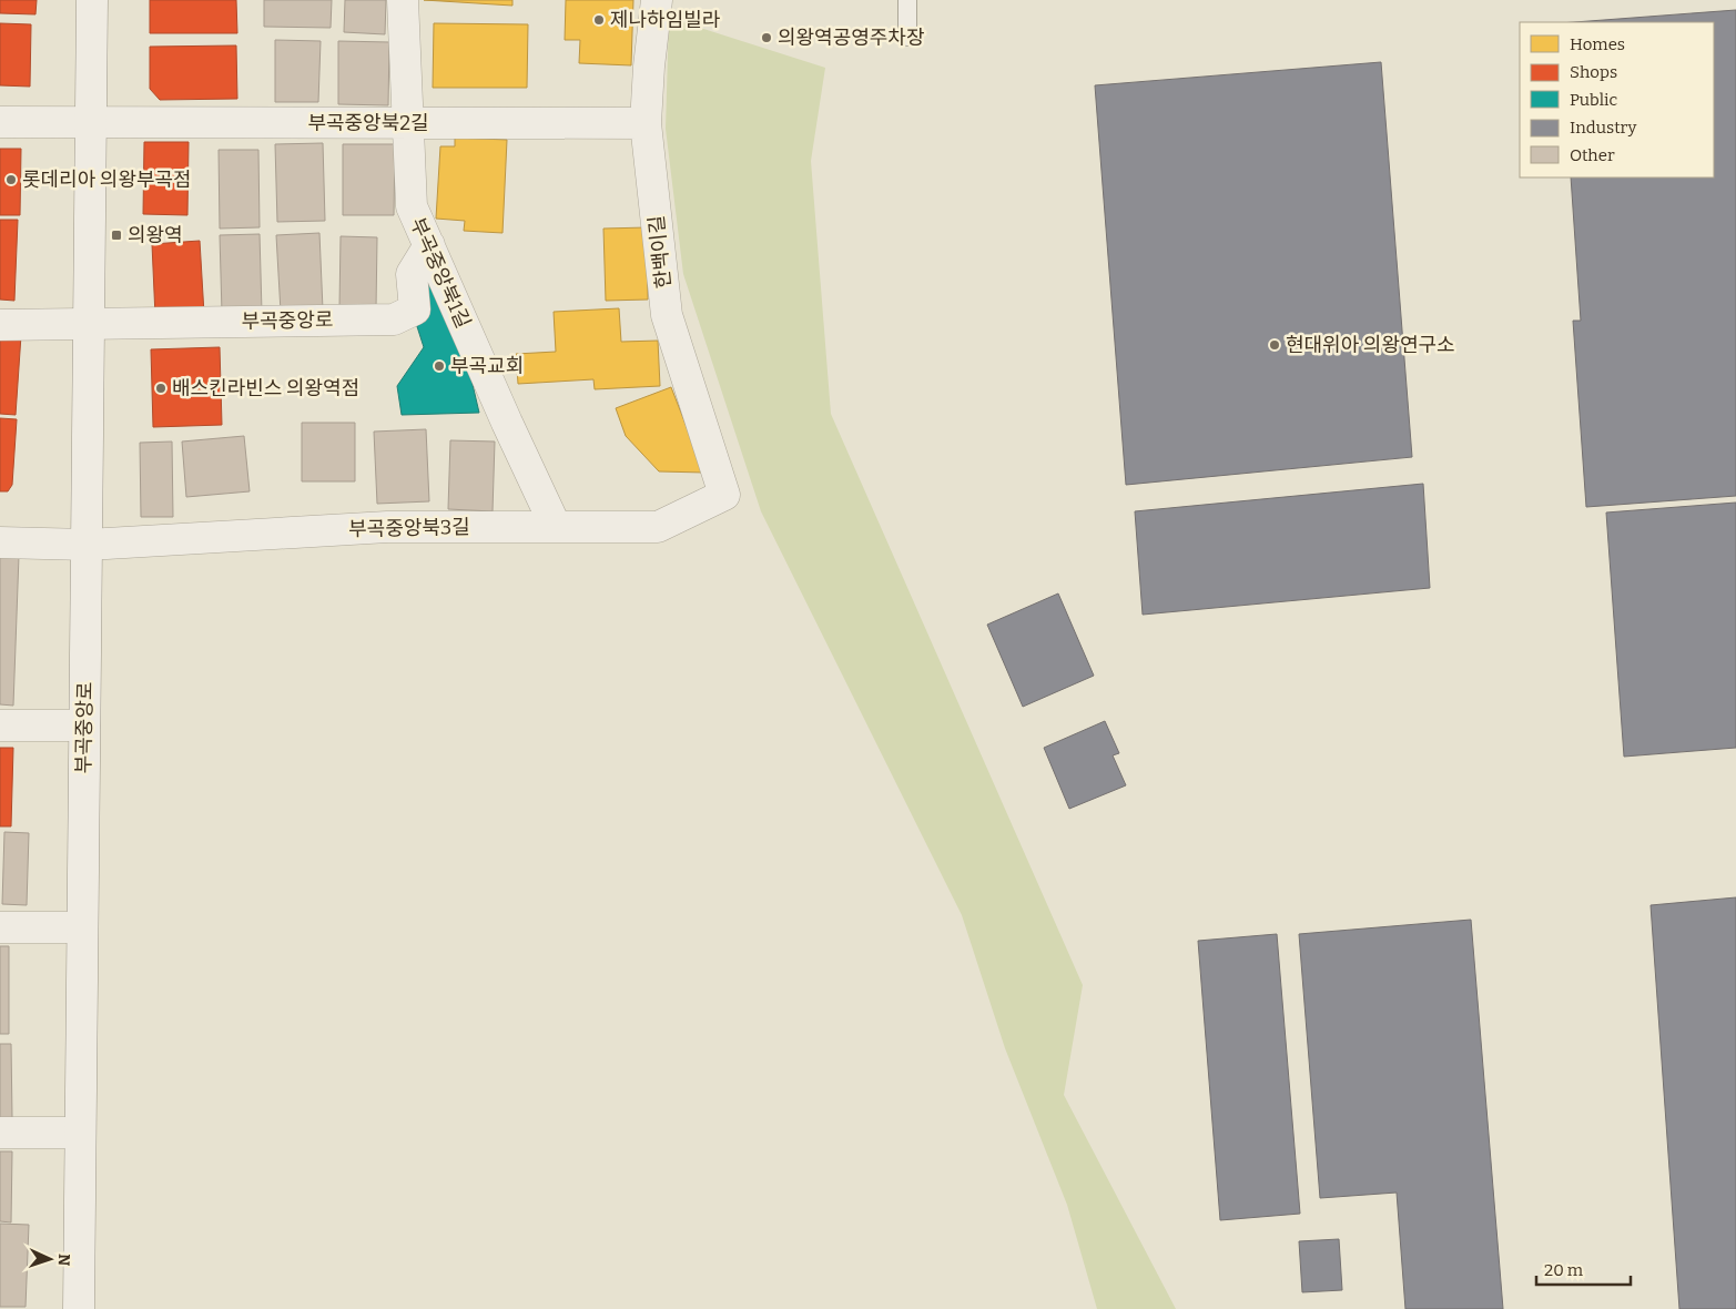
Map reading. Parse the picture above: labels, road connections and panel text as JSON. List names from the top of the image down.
{
  "streets": {
    "street": [
      "부곡중앙북2길",
      "한백이길",
      "부곡중앙북1길",
      "부곡중앙로",
      "부곡중앙북3길"
    ]
  },
  "crossings": [
    ["부곡중앙북2길", "한백이길"],
    ["부곡중앙북2길", "부곡중앙북1길"],
    ["부곡중앙북2길", "부곡중앙로"],
    ["한백이길", "부곡중앙북3길"],
    ["부곡중앙북1길", "부곡중앙로"],
    ["부곡중앙북1길", "부곡중앙북3길"],
    ["부곡중앙로", "부곡중앙북3길"]
  ],
  "places": {
    "other": [
      "제나하임빌라",
      "의왕역공영주차장",
      "롯데리아 의왕부곡점",
      "현대위아 의왕연구소",
      "부곡교회",
      "배스킨라빈스 의왕역점"
    ],
    "transit": ["의왕역"]
  },
  "legend": [
    "Homes",
    "Shops",
    "Public",
    "Industry",
    "Other"
  ],
  "scale_bar": "20 m",
  "north": "right"
}
